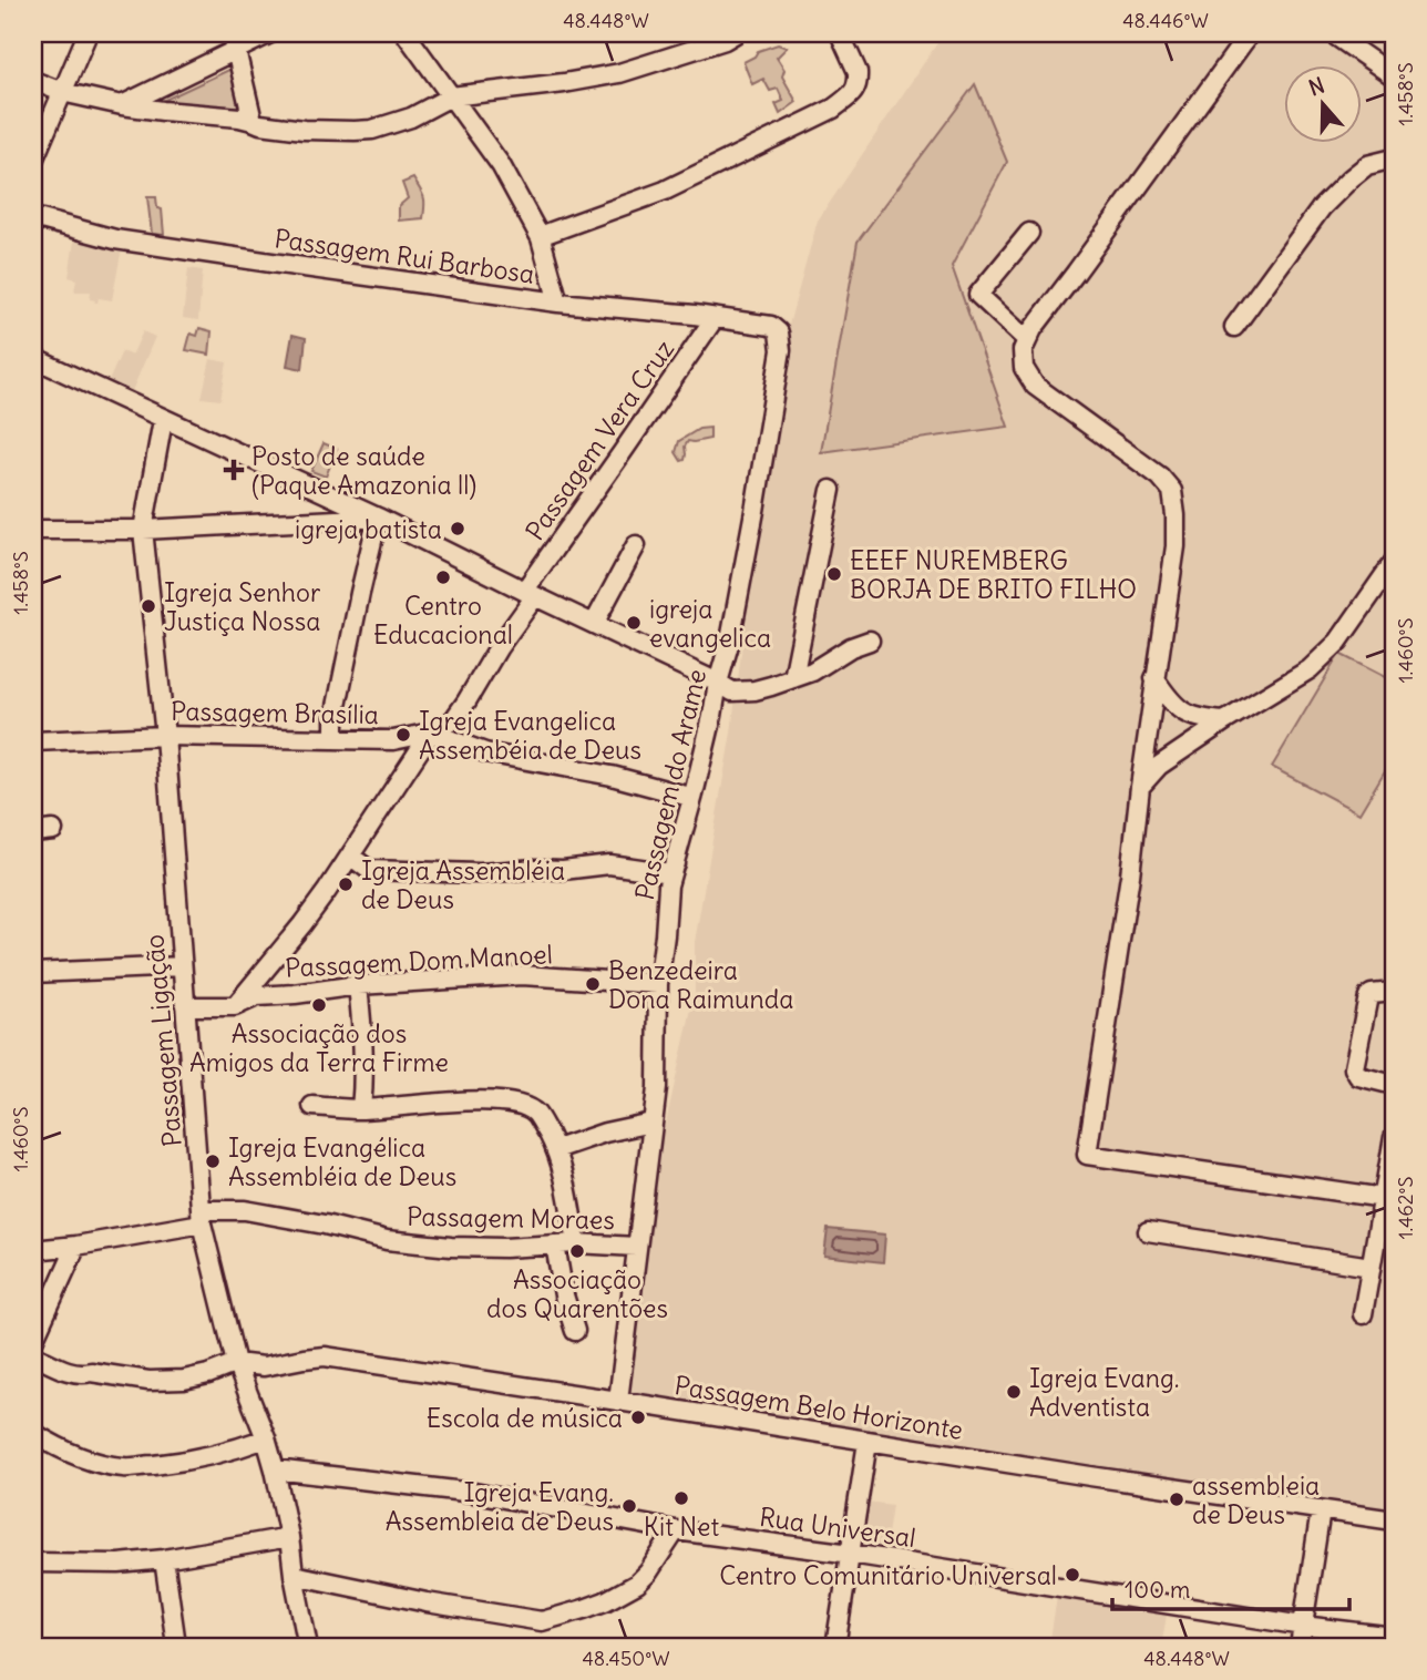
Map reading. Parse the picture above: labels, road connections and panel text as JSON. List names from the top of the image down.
{
  "streets": {
    "street": [
      "Passagem Rui Barbosa",
      "Passagem Vera Cruz",
      "Passagem Brasília",
      "Passagem do Arame",
      "Passagem Dom Manoel",
      "Passagem Ligação",
      "Passagem Moraes",
      "Passagem Belo Horizonte",
      "Rua Universal"
    ]
  },
  "crossings": [
    ["Passagem Rui Barbosa", "Passagem Vera Cruz"],
    ["Passagem Rui Barbosa", "Passagem do Arame"],
    ["Passagem Vera Cruz", "Passagem Brasília"],
    ["Passagem Vera Cruz", "Passagem Dom Manoel"],
    ["Passagem Brasília", "Passagem Ligação"],
    ["Passagem do Arame", "Passagem Dom Manoel"],
    ["Passagem do Arame", "Passagem Moraes"],
    ["Passagem do Arame", "Passagem Belo Horizonte"],
    ["Passagem Dom Manoel", "Passagem Ligação"],
    ["Passagem Ligação", "Passagem Moraes"],
    ["Passagem Ligação", "Passagem Belo Horizonte"],
    ["Passagem Ligação", "Rua Universal"]
  ],
  "places": {
    "health": ["Posto de saúde (Paque Amazonia ll)"],
    "other": [
      "igreja batista",
      "EEEF NUREMBERG BORJA DE BRITO FILHO",
      "Centro Educacional",
      "Igreja Senhor Justiça Nossa",
      "igreja evangelica",
      "Igreja Evangelica Assembéia de Deus",
      "Igreja Assembléia de Deus",
      "Benzedeira Dona Raimunda",
      "Associação dos Amigos da Terra Firme",
      "Igreja Evangélica Assembléia de Deus",
      "Associação dos Quarentões",
      "Igreja Evang. Adventista",
      "Escola de música",
      "Kit Net",
      "assembleia de Deus",
      "Igreja Evang. Assembleia de Deus",
      "Centro Comunitário Universal"
    ]
  },
  "scale_bar": "100 m",
  "north": "top",
  "coordinates": [
    "48.448°W",
    "48.446°W",
    "1.458°S",
    "1.460°S",
    "1.462°S",
    "48.450°W"
  ]
}
